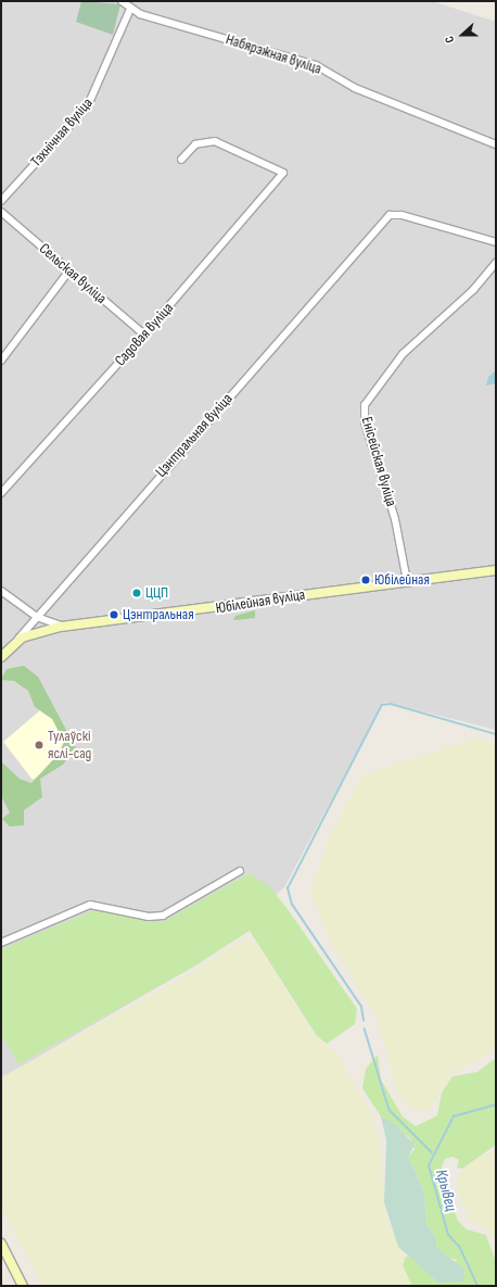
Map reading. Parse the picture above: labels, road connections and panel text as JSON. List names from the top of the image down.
{
  "streets": {
    "main road": ["Цэнтральная вуліца", "Юбілейная вуліца"],
    "street": [
      "Набярэжная вуліца",
      "Тэхнічная вуліца",
      "Сельская вуліца",
      "Садовая вуліца",
      "Енісейская вуліца"
    ]
  },
  "crossings": [
    ["Набярэжная вуліца", "Тэхнічная вуліца"],
    ["Сельская вуліца", "Садовая вуліца"],
    ["Цэнтральная вуліца", "Юбілейная вуліца"],
    ["Енісейская вуліца", "Юбілейная вуліца"]
  ],
  "water": ["Крывец"],
  "places": [
    "Юбілейная",
    "ЦЦП",
    "Цэнтральная",
    "Тулаўскі яслі-сад"
  ],
  "north": "left"
}
